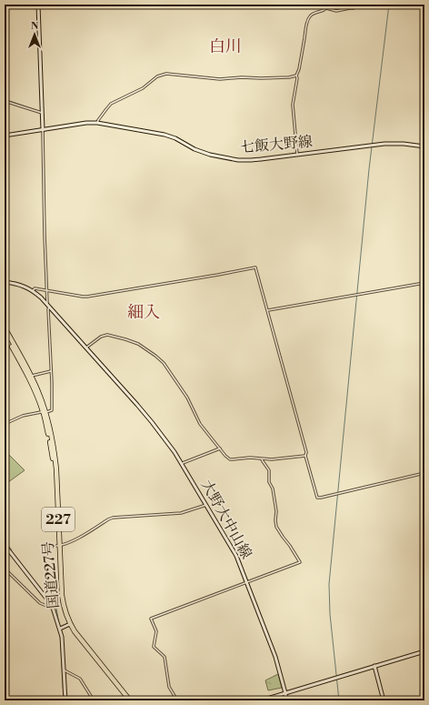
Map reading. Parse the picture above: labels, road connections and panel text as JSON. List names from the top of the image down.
{
  "streets": {
    "highway": ["227", "国道227号"],
    "main road": ["七飯大野線", "大野大中山線"]
  },
  "districts": ["白川", "細入"],
  "north": "top"
}
